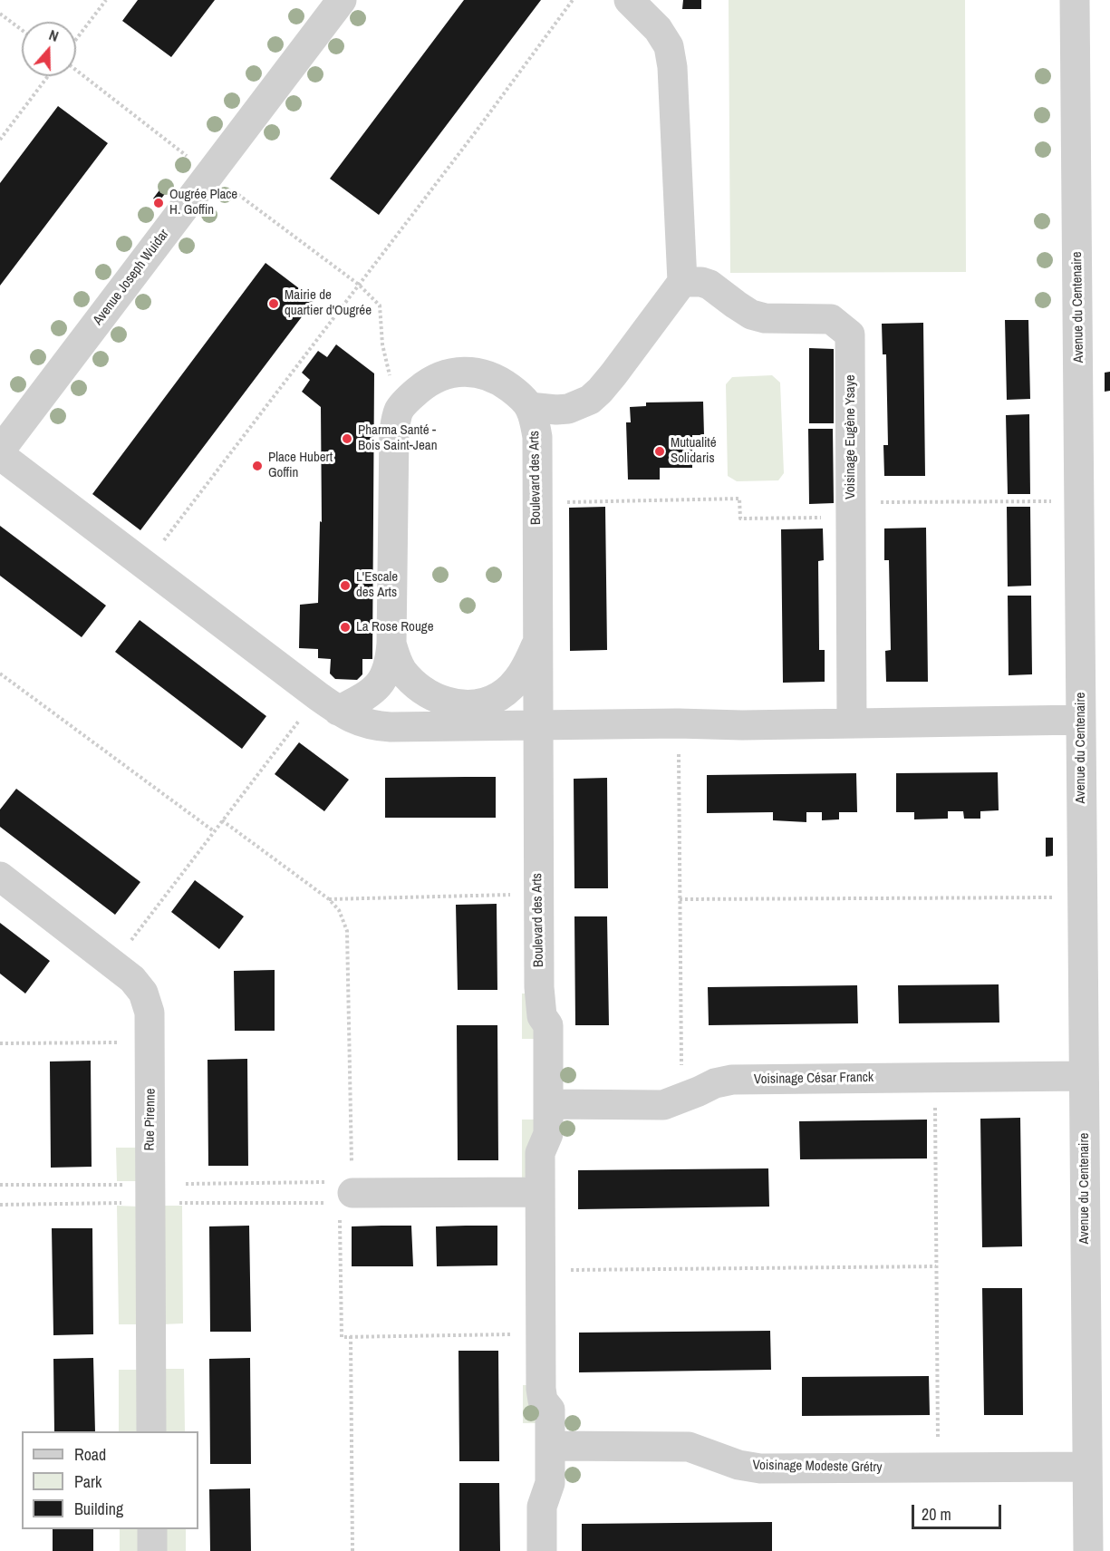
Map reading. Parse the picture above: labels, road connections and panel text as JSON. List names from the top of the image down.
{
  "streets": {
    "street": [
      "Avenue Joseph Wuidar",
      "Avenue du Centenaire",
      "Voisinage Eugène Ysaye",
      "Boulevard des Arts",
      "Voisinage César Franck",
      "Rue Pirenne",
      "Voisinage Modeste Grétry"
    ]
  },
  "crossings": [
    ["Avenue du Centenaire", "Voisinage César Franck"],
    ["Avenue du Centenaire", "Voisinage Modeste Grétry"],
    ["Boulevard des Arts", "Voisinage César Franck"],
    ["Boulevard des Arts", "Voisinage Modeste Grétry"]
  ],
  "places": [
    "Ougrée Place H. Goffin",
    "Mairie de quartier d'Ougrée",
    "Pharma Santé - Bois Saint-Jean",
    "Mutualité Solidaris",
    "Place Hubert Goffin",
    "L'Escale des Arts",
    "La Rose Rouge"
  ],
  "legend": ["Road", "Park", "Building"],
  "scale_bar": "20 m",
  "north": "top"
}
